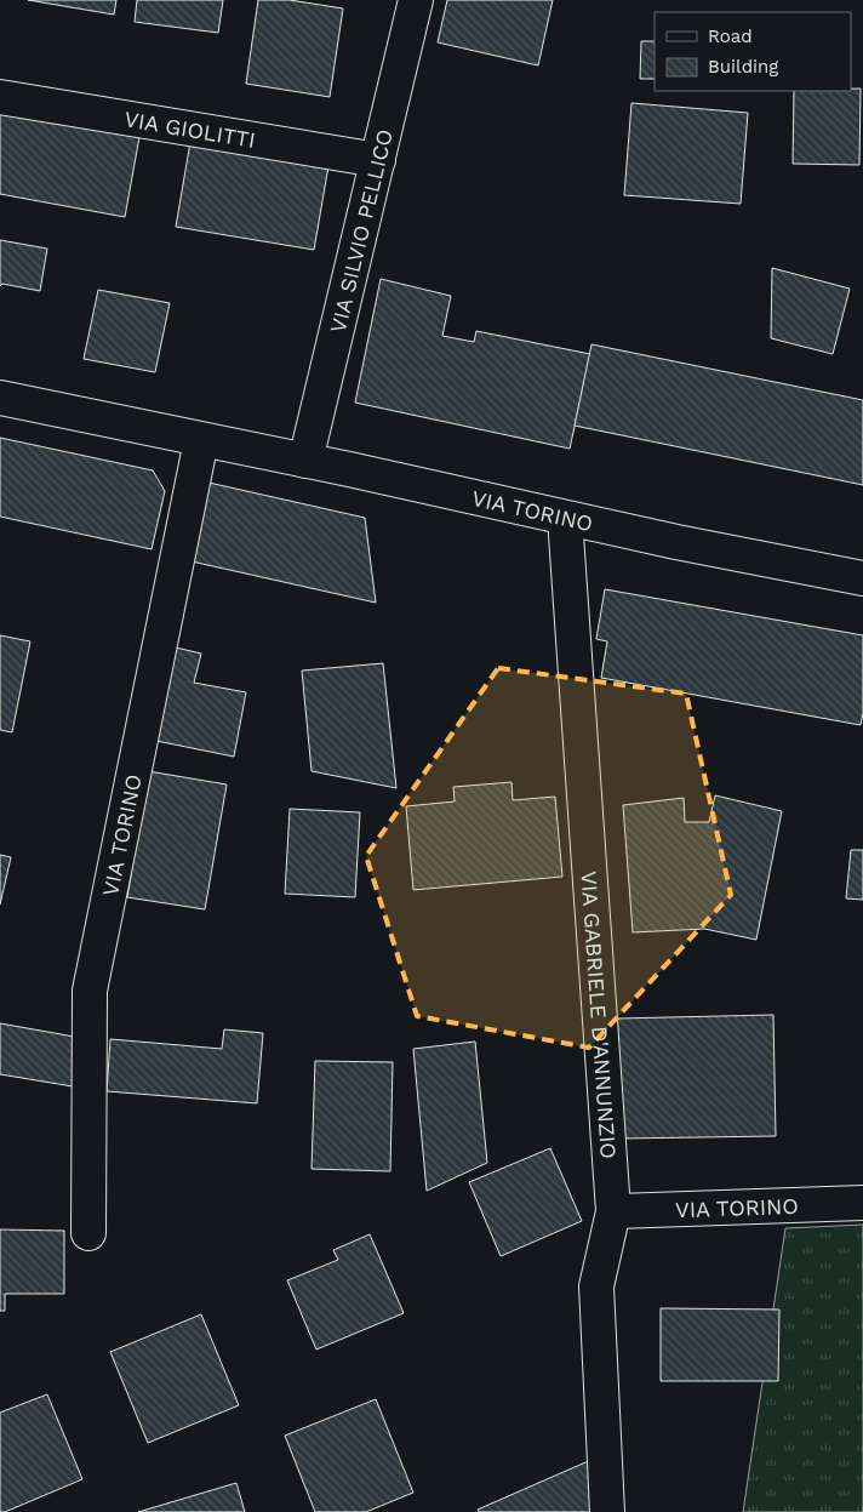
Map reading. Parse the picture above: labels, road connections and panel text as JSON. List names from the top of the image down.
{
  "streets": {
    "street": [
      "VIA GIOLITTI",
      "VIA SILVIO PELLICO",
      "VIA TORINO",
      "VIA GABRIELE D'ANNUNZIO"
    ]
  },
  "crossings": [
    ["VIA GIOLITTI", "VIA SILVIO PELLICO"],
    ["VIA SILVIO PELLICO", "VIA TORINO"],
    ["VIA TORINO", "VIA GABRIELE D'ANNUNZIO"]
  ],
  "legend": ["Road", "Building"]
}
